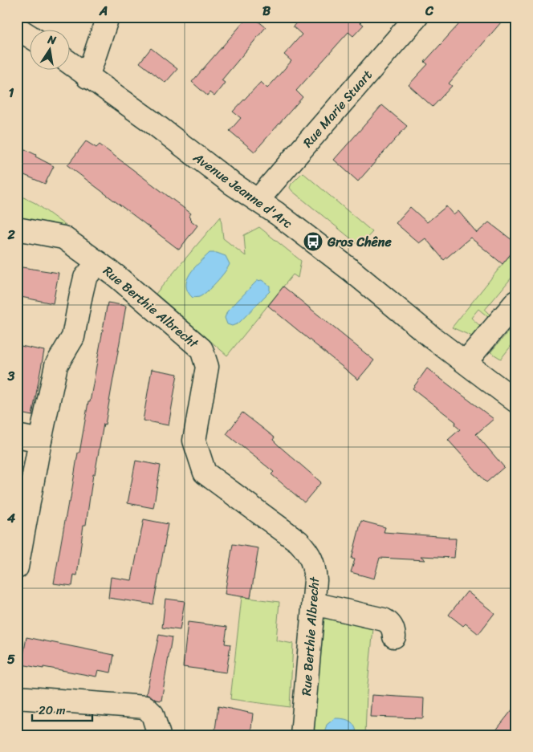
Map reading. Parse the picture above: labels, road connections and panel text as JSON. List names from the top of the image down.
{
  "streets": {
    "street": ["Rue Marie Stuart", "Avenue Jeanne d'Arc", "Rue Berthie Albrecht"]
  },
  "crossings": [
    ["Rue Marie Stuart", "Avenue Jeanne d'Arc"]
  ],
  "places": {
    "bus stop": ["Gros Chêne"]
  },
  "scale_bar": "20 m",
  "north": "top",
  "grid": {
    "columns": ["A", "B", "C"],
    "rows": [
      "1",
      "2",
      "3",
      "4",
      "5"
    ]
  }
}
